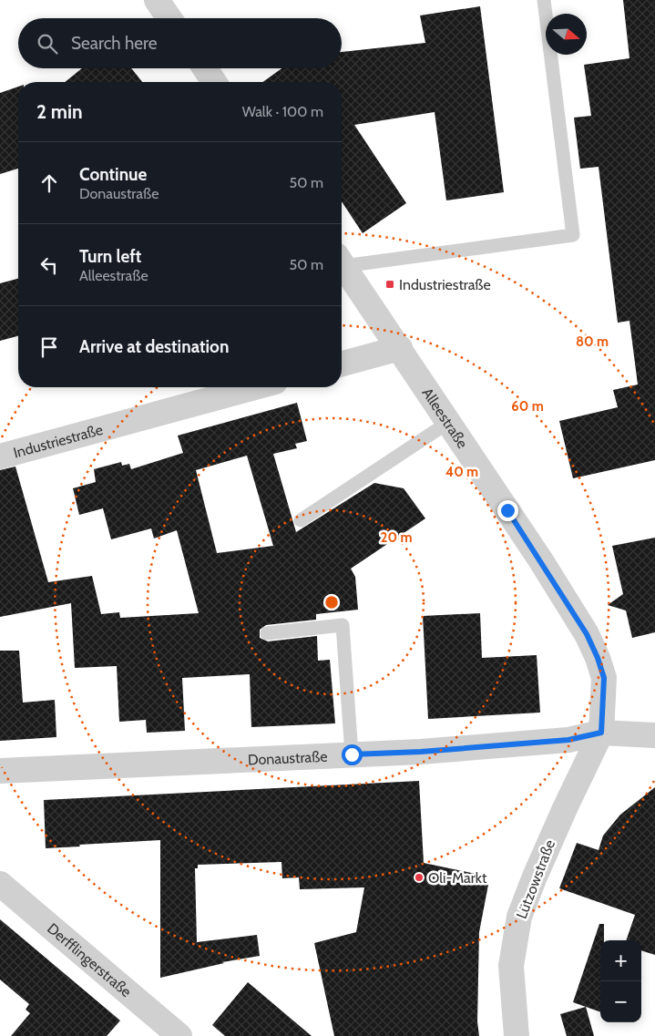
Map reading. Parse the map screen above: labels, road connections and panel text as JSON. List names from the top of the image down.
{
  "streets": {
    "street": [
      "Alleestraße",
      "Industriestraße",
      "Donaustraße",
      "Lützowstraße",
      "Derfflingerstraße"
    ]
  },
  "crossings": [
    ["Alleestraße", "Donaustraße"],
    ["Alleestraße", "Lützowstraße"],
    ["Donaustraße", "Lützowstraße"]
  ],
  "places": {
    "transit": ["Industriestraße"],
    "other": ["Oli-Markt"]
  },
  "north": "right",
  "page": {
    "search": "Search here",
    "heading": ["2 min", "Walk · 100 m"],
    "list": [
      ["Continue", "Donaustraße", "50 m"],
      ["Turn left", "Alleestraße", "50 m"],
      "Arrive at destination"
    ],
    "map_buttons": ["+", "−"]
  },
  "rings": [
    "80 m",
    "60 m",
    "40 m",
    "20 m"
  ]
}
